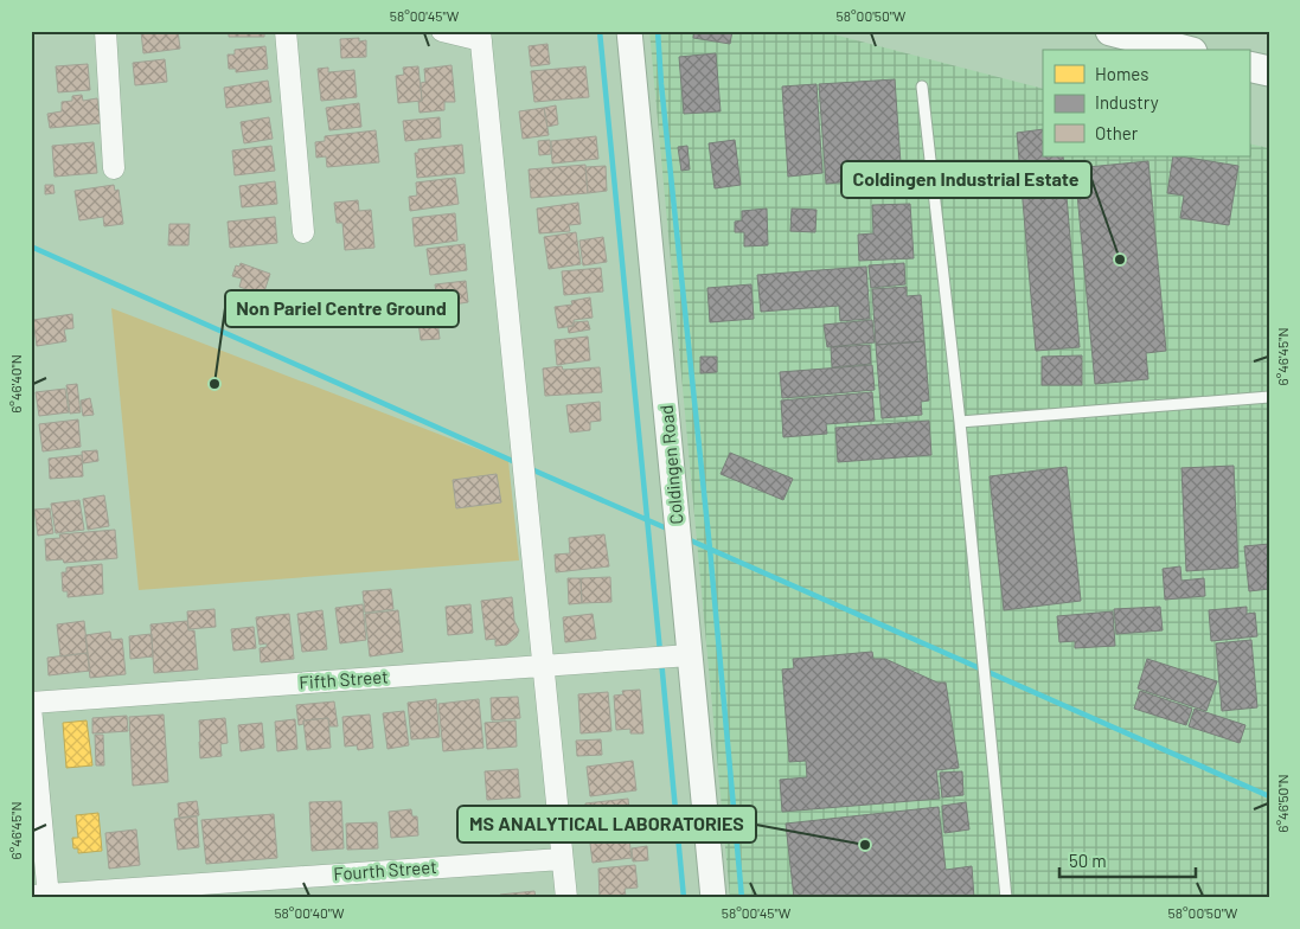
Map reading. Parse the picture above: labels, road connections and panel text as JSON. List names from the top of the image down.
{
  "streets": {
    "street": ["Coldingen Road", "Fifth Street", "Fourth Street"]
  },
  "crossings": [
    ["Coldingen Road", "Fifth Street"]
  ],
  "places": ["Coldingen Industrial Estate", "Non Pariel Centre Ground", "MS ANALYTICAL LABORATORIES"],
  "legend": ["Homes", "Industry", "Other"],
  "scale_bar": "50 m",
  "coordinates": [
    "58°00'45\"W",
    "58°00'50\"W",
    "6°46'45\"N",
    "6°46'40\"N",
    "6°46'50\"N",
    "58°00'40\"W"
  ]
}
